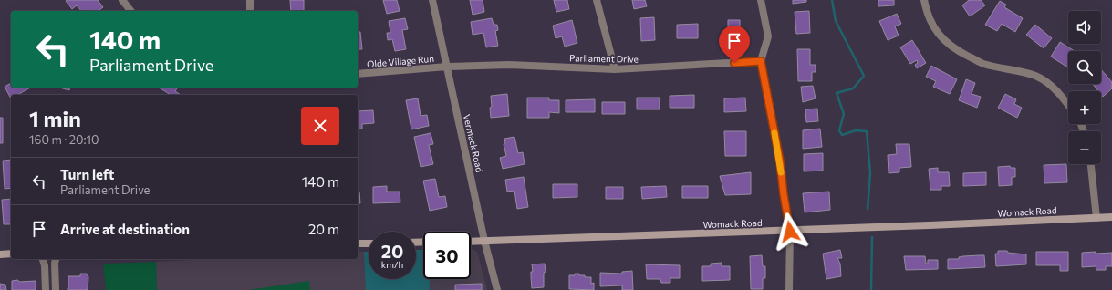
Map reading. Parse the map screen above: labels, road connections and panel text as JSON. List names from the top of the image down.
{
  "streets": {
    "street": [
      "Parliament Drive",
      "Olde Village Run",
      "Vermack Road",
      "Womack Road"
    ]
  },
  "crossings": [
    ["Parliament Drive", "Olde Village Run"],
    ["Parliament Drive", "Vermack Road"],
    ["Olde Village Run", "Vermack Road"],
    ["Vermack Road", "Womack Road"]
  ],
  "page": {
    "map_buttons": ["+", "−"],
    "turn": ["140 m", "Parliament Drive"],
    "heading": ["1 min", "160 m · 20:10"],
    "list": [
      {
        "name": "Turn left",
        "note": "Parliament Drive",
        "value": "140 m"
      },
      {
        "name": "Arrive at destination",
        "value": "20 m"
      }
    ],
    "speed": "20 km/h",
    "limit": "30"
  }
}
